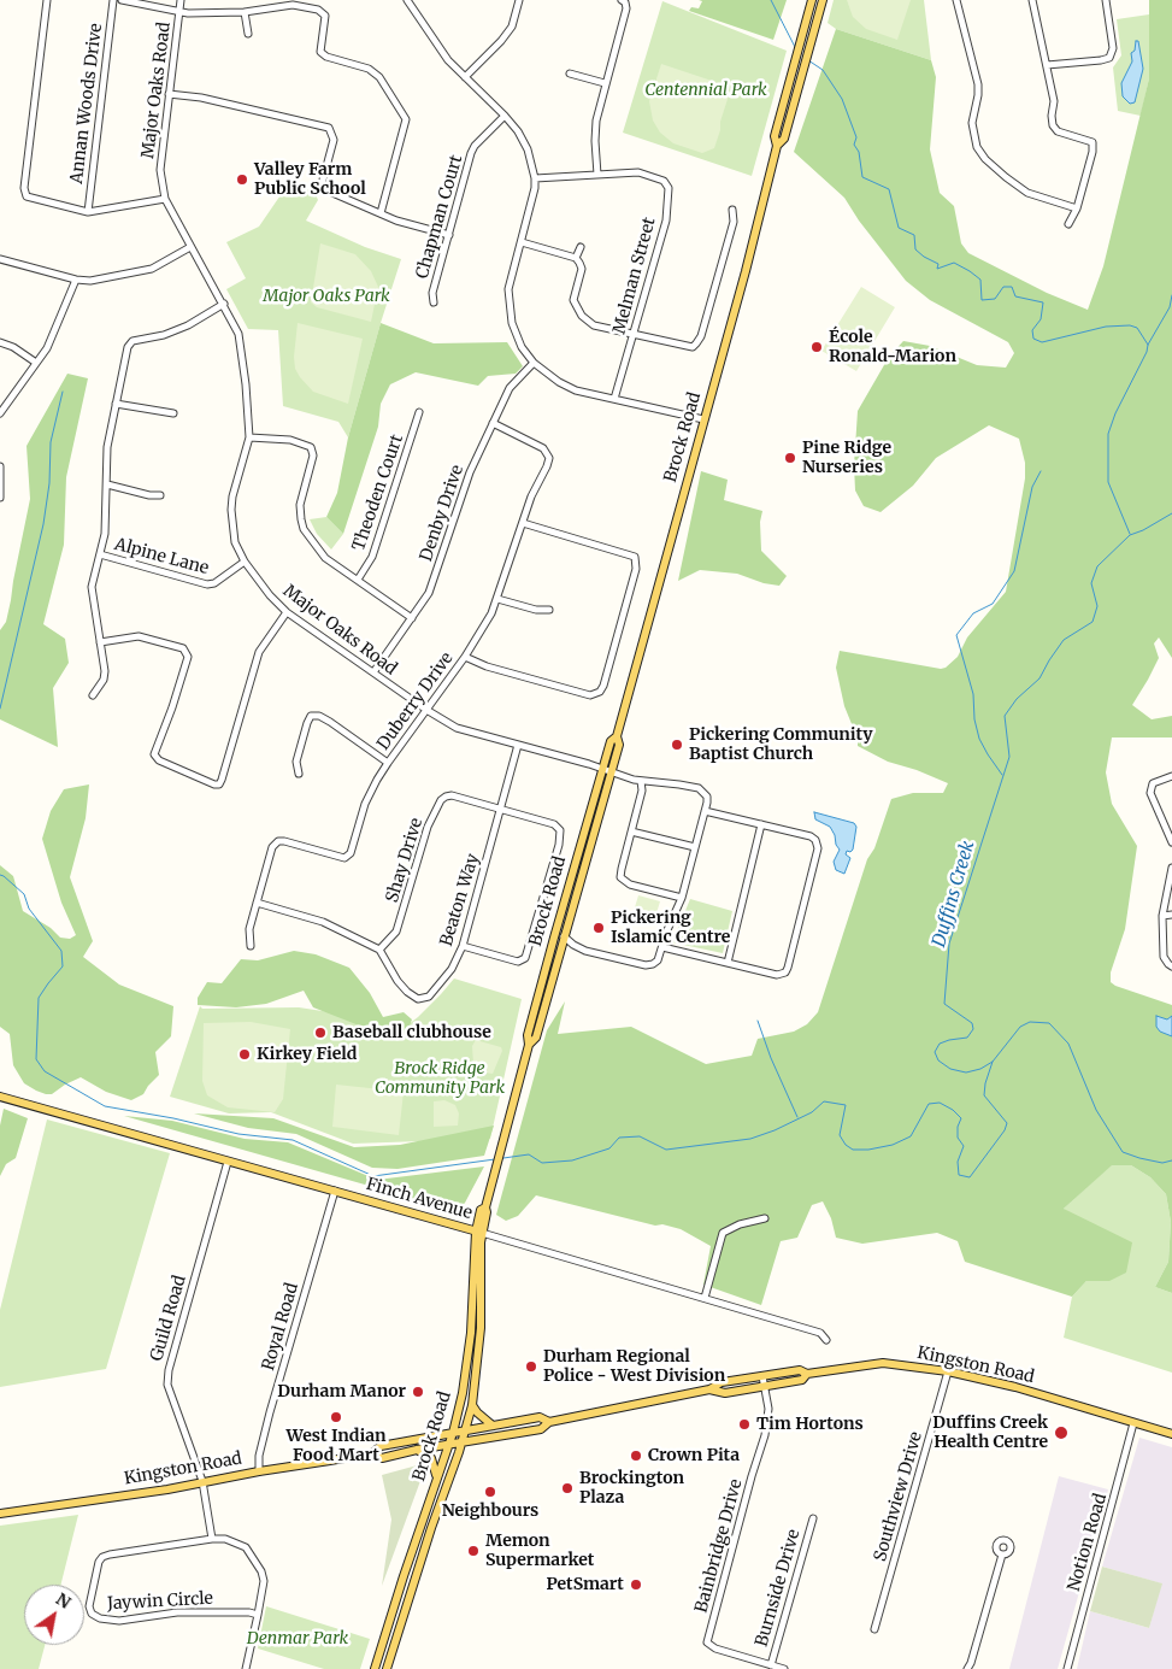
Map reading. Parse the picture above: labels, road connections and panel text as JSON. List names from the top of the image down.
{
  "streets": {
    "main road": ["Brock Road", "Finch Avenue", "Kingston Road"],
    "street": [
      "Major Oaks Road",
      "Annan Woods Drive",
      "Chapman Court",
      "Melman Street",
      "Theoden Court",
      "Denby Drive",
      "Alpine Lane",
      "Duberry Drive",
      "Shay Drive",
      "Beaton Way",
      "Guild Road",
      "Royal Road",
      "Southview Drive",
      "Notion Road",
      "Bainbridge Drive",
      "Burnside Drive",
      "Jaywin Circle"
    ]
  },
  "crossings": [
    ["Major Oaks Road", "Brock Road"],
    ["Major Oaks Road", "Denby Drive"],
    ["Major Oaks Road", "Alpine Lane"],
    ["Major Oaks Road", "Duberry Drive"],
    ["Major Oaks Road", "Beaton Way"],
    ["Brock Road", "Finch Avenue"],
    ["Brock Road", "Kingston Road"],
    ["Denby Drive", "Duberry Drive"],
    ["Shay Drive", "Beaton Way"],
    ["Finch Avenue", "Guild Road"],
    ["Finch Avenue", "Royal Road"],
    ["Guild Road", "Kingston Road"],
    ["Guild Road", "Jaywin Circle"],
    ["Royal Road", "Kingston Road"],
    ["Kingston Road", "Southview Drive"],
    ["Kingston Road", "Notion Road"],
    ["Kingston Road", "Bainbridge Drive"],
    ["Bainbridge Drive", "Burnside Drive"]
  ],
  "water": ["Duffins Creek"],
  "parks": [
    "Centennial Park",
    "Major Oaks Park",
    "Brock Ridge Community Park",
    "Denmar Park"
  ],
  "places": [
    "Valley Farm Public School",
    "École Ronald-Marion",
    "Pine Ridge Nurseries",
    "Pickering Community Baptist Church",
    "Pickering Islamic Centre",
    "Baseball clubhouse",
    "Kirkey Field",
    "Durham Regional Police - West Division",
    "Durham Manor",
    "West Indian Food Mart",
    "Tim Hortons",
    "Duffins Creek Health Centre",
    "Crown Pita",
    "Brockington Plaza",
    "Neighbours",
    "Memon Supermarket",
    "PetSmart"
  ],
  "north": "top right"
}
